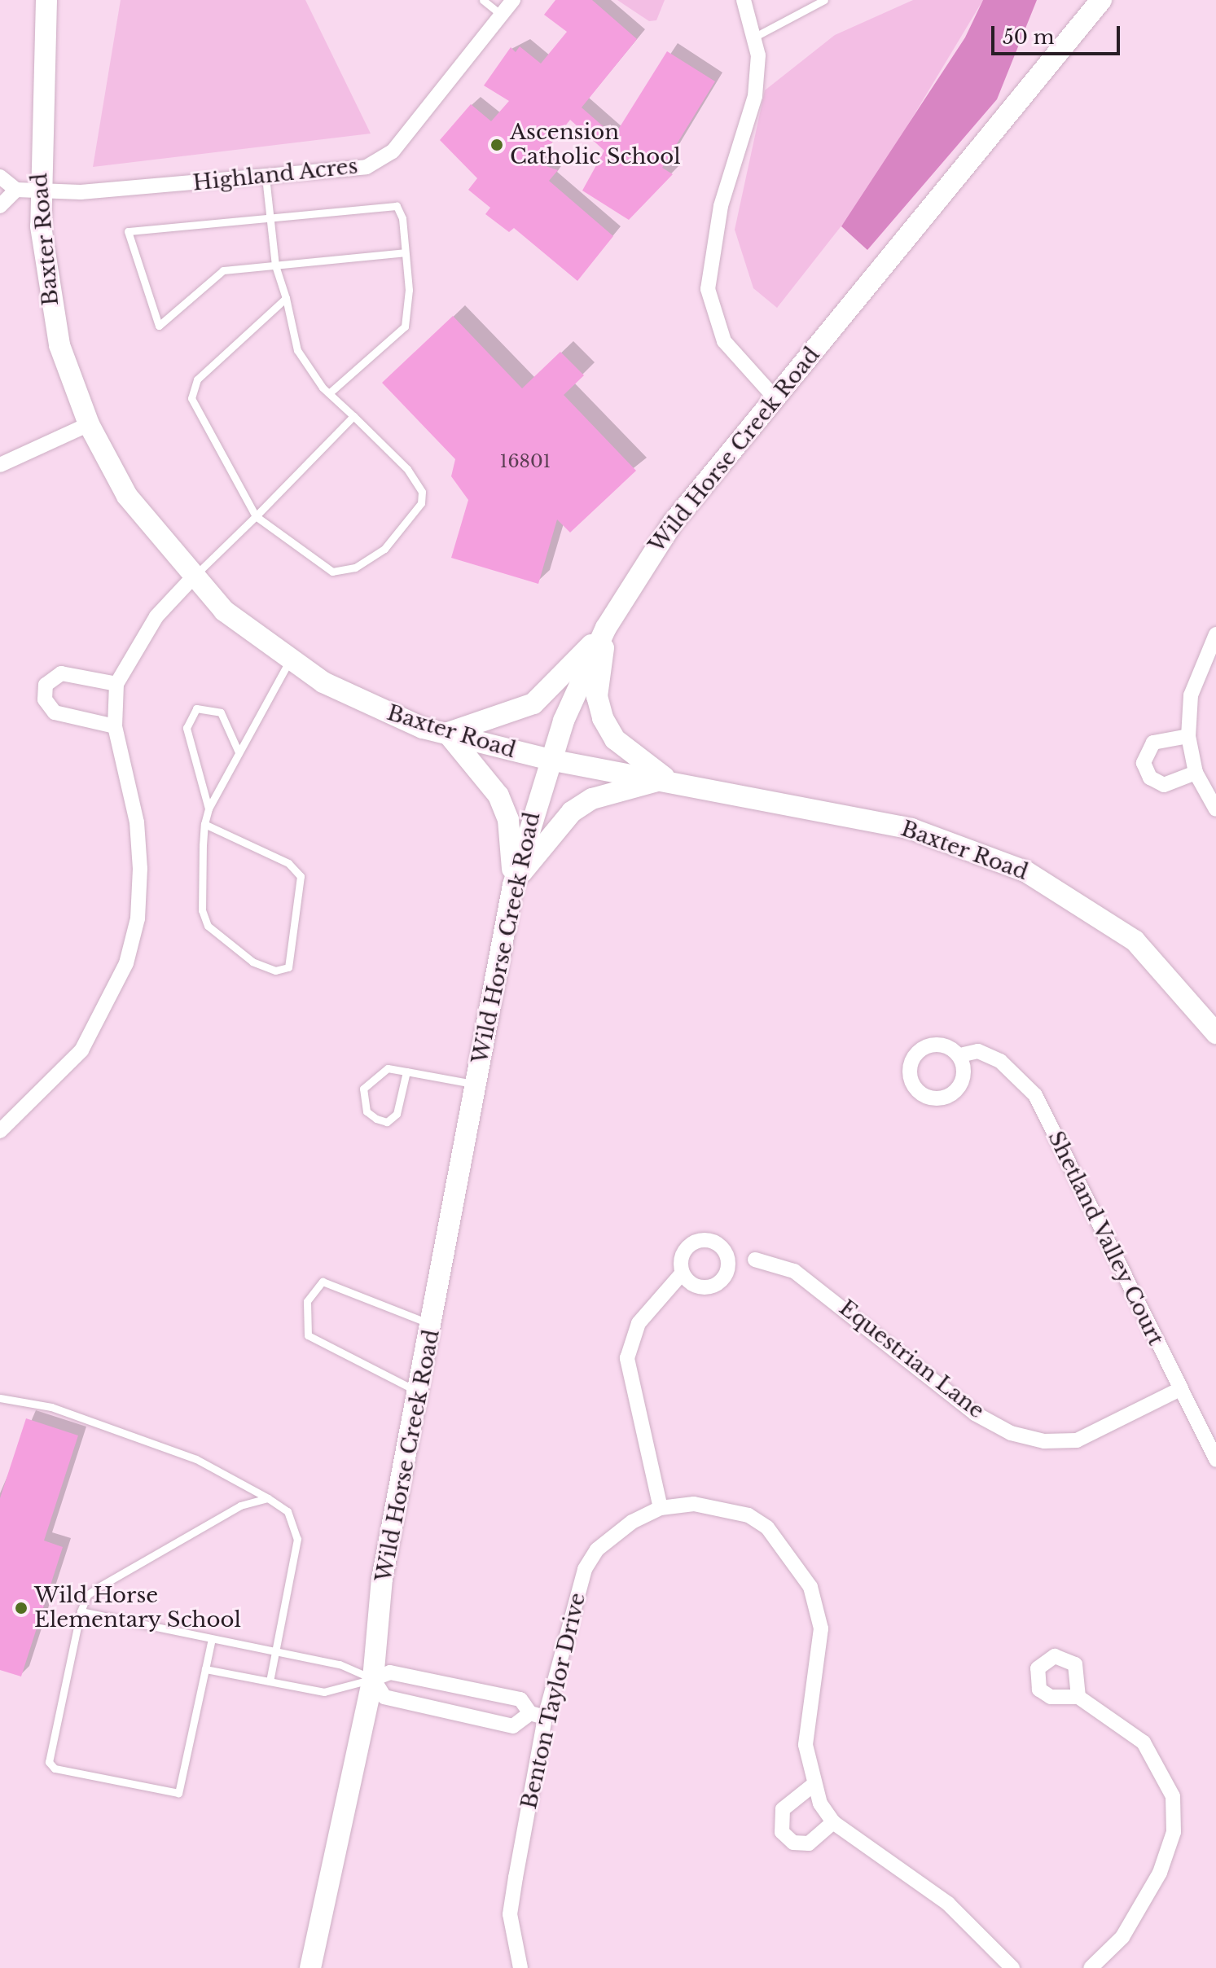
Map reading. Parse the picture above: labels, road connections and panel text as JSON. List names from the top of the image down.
{
  "streets": {
    "main road": ["Baxter Road", "Wild Horse Creek Road"],
    "street": [
      "Highland Acres",
      "Shetland Valley Court",
      "Equestrian Lane",
      "Benton Taylor Drive"
    ]
  },
  "crossings": [
    ["Highland Acres", "Baxter Road"],
    ["Baxter Road", "Wild Horse Creek Road"],
    ["Shetland Valley Court", "Equestrian Lane"]
  ],
  "places": ["Ascension Catholic School", "Wild Horse Elementary School"],
  "house_numbers": ["16801"],
  "scale_bar": "50 m"
}
